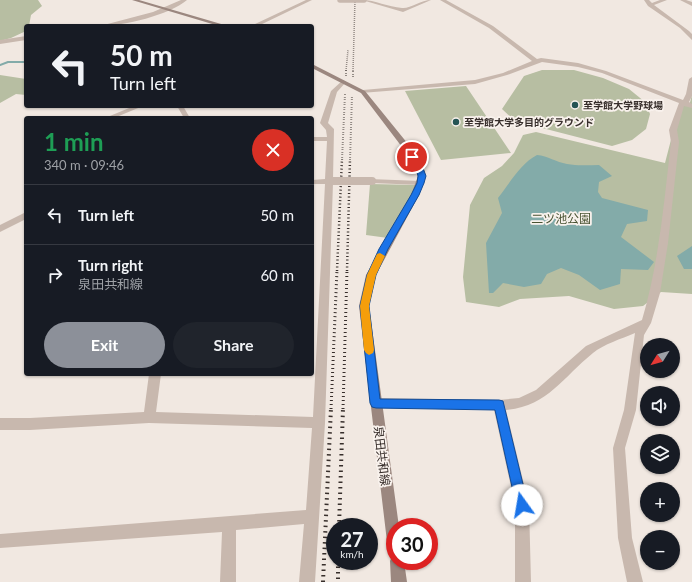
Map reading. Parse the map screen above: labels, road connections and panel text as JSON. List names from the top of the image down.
{
  "streets": {
    "main road": ["泉田共和線"]
  },
  "parks": ["二ツ池公園"],
  "places": ["至学館大学野球場", "至学館大学多目的グラウンド"],
  "north": "bottom left",
  "page": {
    "turn": ["50 m", "Turn left"],
    "heading": ["1 min", "340 m · 09:46"],
    "list": [
      {
        "name": "Turn left",
        "value": "50 m"
      },
      {
        "name": "Turn right",
        "note": "泉田共和線",
        "value": "60 m"
      }
    ],
    "buttons": ["Exit", "Share"],
    "map_buttons": ["+", "−"],
    "speed": "27 km/h",
    "limit": "30"
  }
}
